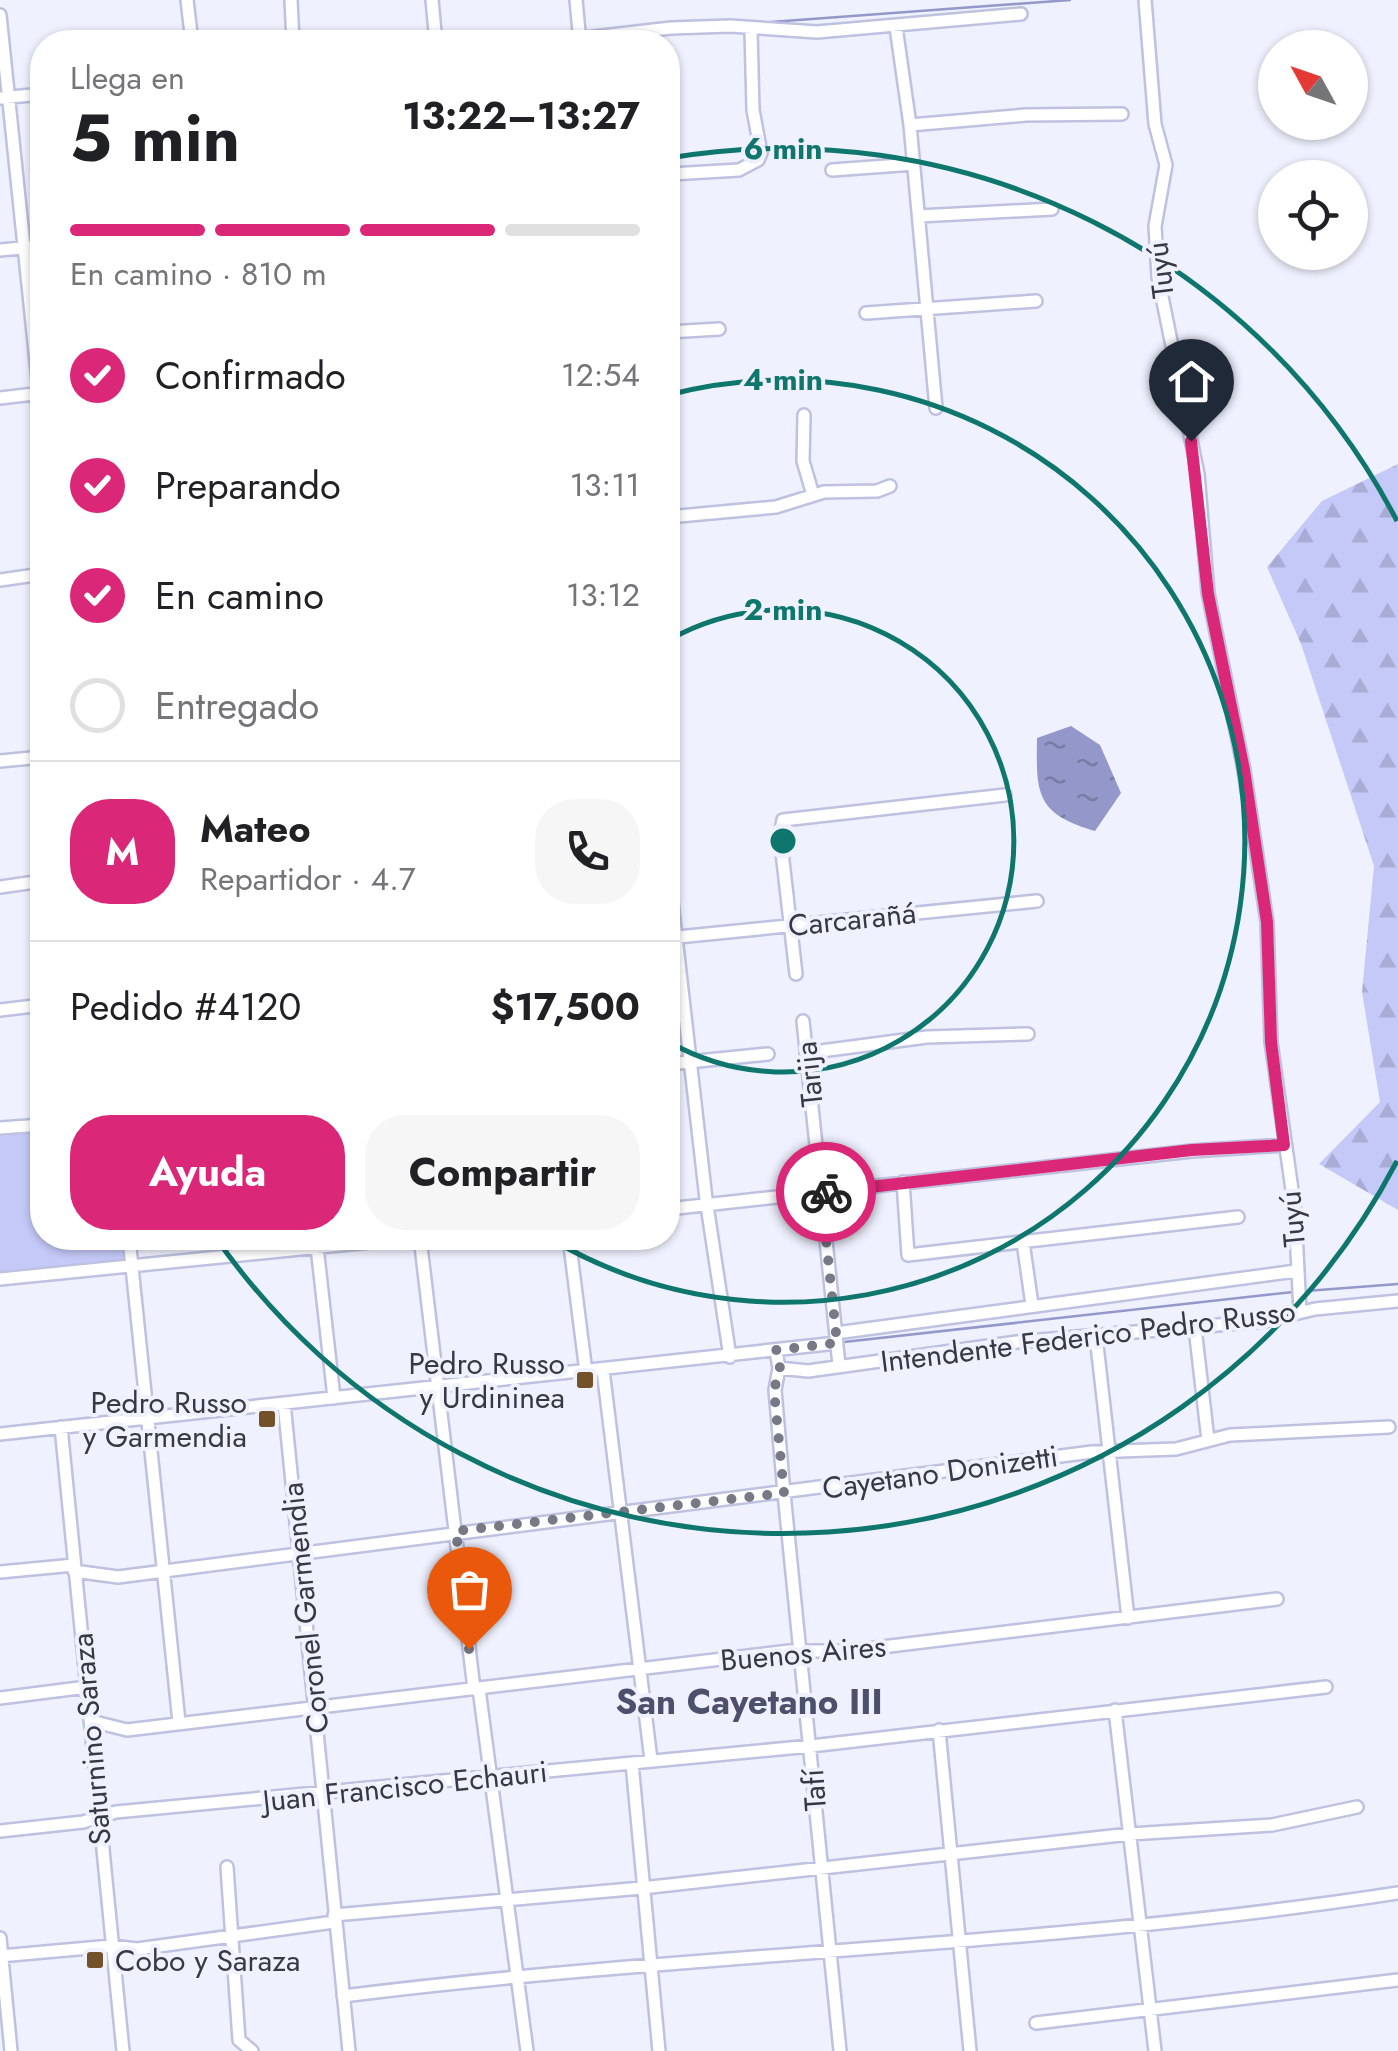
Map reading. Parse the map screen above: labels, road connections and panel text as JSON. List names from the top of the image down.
{
  "streets": {
    "street": [
      "Tuyú",
      "Carcarañá",
      "Tarija",
      "Intendente Federico Pedro Russo",
      "Cayetano Donizetti",
      "Coronel Garmendia",
      "Buenos Aires",
      "Saturnino Saraza",
      "Juan Francisco Echauri",
      "Tafí"
    ]
  },
  "crossings": [
    ["Tuyú", "Intendente Federico Pedro Russo"],
    ["Tarija", "Intendente Federico Pedro Russo"],
    ["Intendente Federico Pedro Russo", "Coronel Garmendia"],
    ["Intendente Federico Pedro Russo", "Saturnino Saraza"],
    ["Intendente Federico Pedro Russo", "Tafí"],
    ["Cayetano Donizetti", "Coronel Garmendia"],
    ["Cayetano Donizetti", "Saturnino Saraza"],
    ["Cayetano Donizetti", "Tafí"],
    ["Coronel Garmendia", "Buenos Aires"],
    ["Coronel Garmendia", "Juan Francisco Echauri"],
    ["Buenos Aires", "Saturnino Saraza"],
    ["Buenos Aires", "Tafí"],
    ["Saturnino Saraza", "Juan Francisco Echauri"],
    ["Juan Francisco Echauri", "Tafí"]
  ],
  "districts": ["San Cayetano III"],
  "places": {
    "transit": ["Pedro Russo y Urdininea", "Pedro Russo y Garmendia", "Cobo y Saraza"]
  },
  "north": "top left",
  "page": {
    "heading": ["5 min", "Llega en", "13:22–13:27"],
    "panel": [
      "Mateo",
      "Repartidor · 4.7",
      "Pedido #4120",
      "$17,500"
    ],
    "bar": "En camino · 810 m",
    "list": [
      ["Confirmado", "12:54"],
      ["Preparando", "13:11"],
      ["En camino", "13:12"],
      "Entregado"
    ],
    "round": "M",
    "buttons": ["Ayuda", "Compartir"]
  },
  "rings": ["6 min", "4 min", "2 min"]
}
